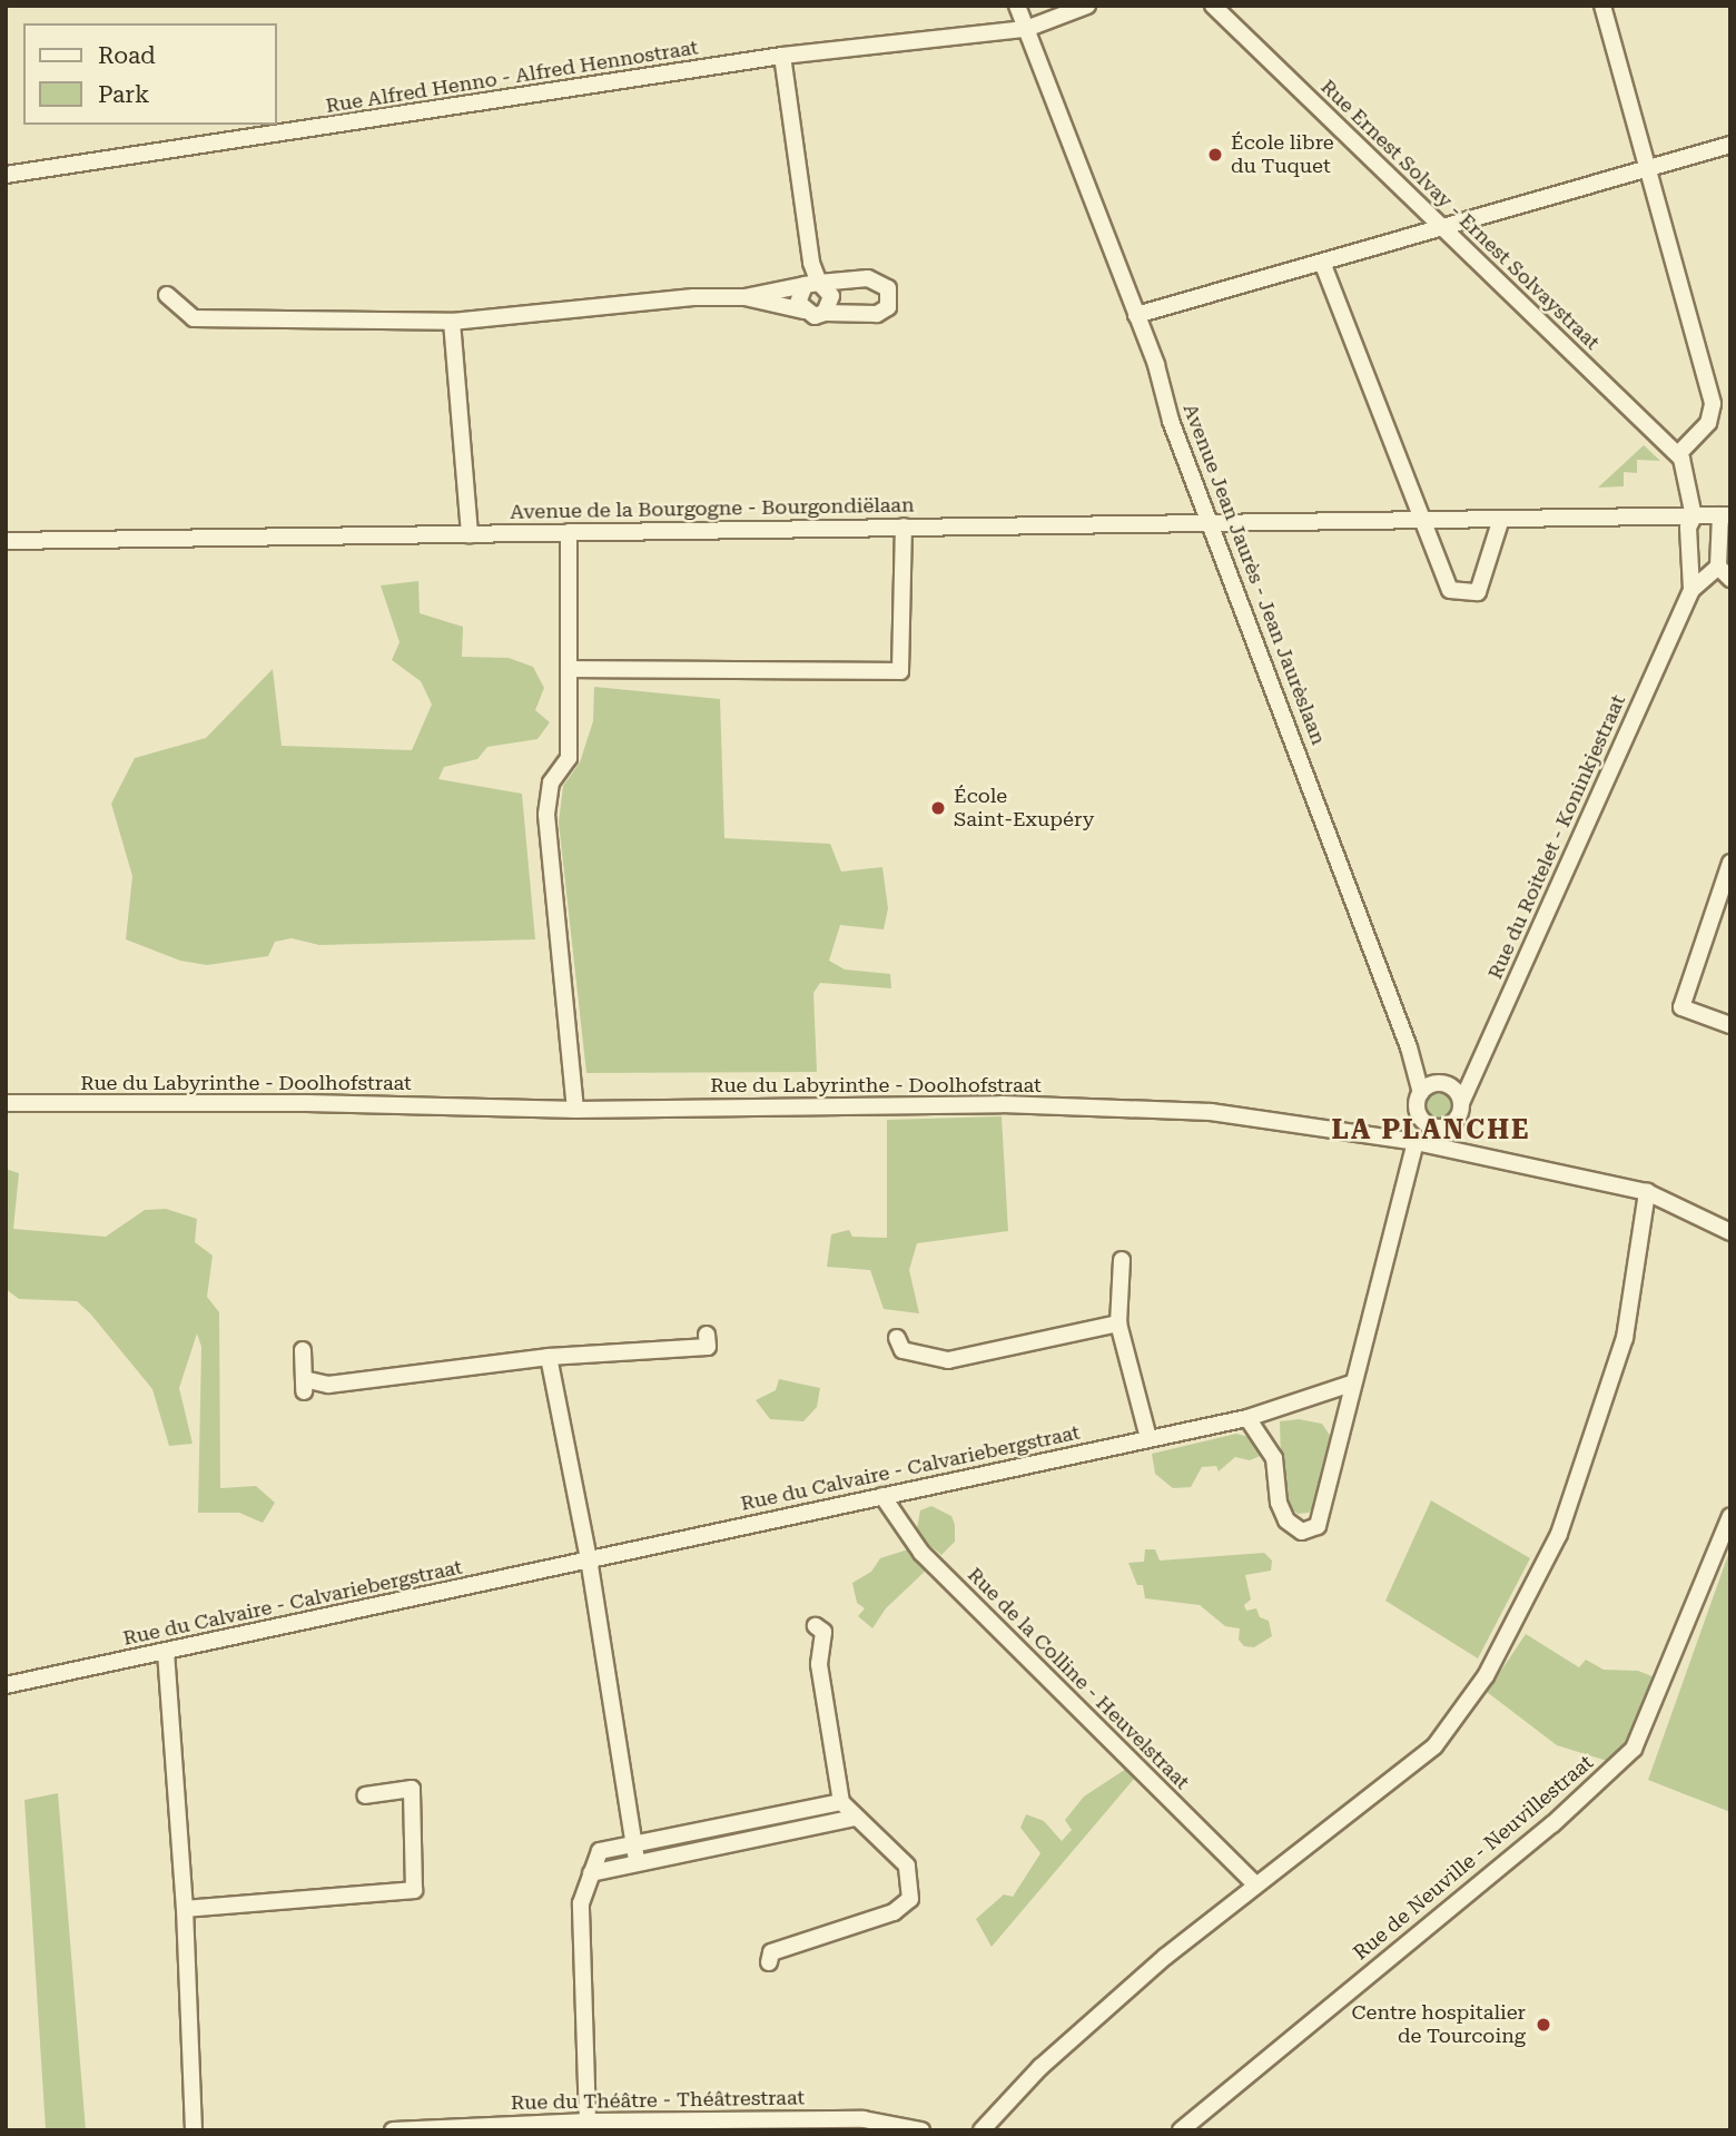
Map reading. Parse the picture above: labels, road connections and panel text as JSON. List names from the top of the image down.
{
  "streets": {
    "street": [
      "Rue Alfred Henno - Alfred Hennostraat",
      "Rue Ernest Solvay - Ernest Solvaystraat",
      "Avenue de la Bourgogne - Bourgondiëlaan",
      "Avenue Jean Jaurès - Jean Jaurèslaan",
      "Rue du Roitelet - Koninkjestraat",
      "Rue du Labyrinthe - Doolhofstraat",
      "Rue du Calvaire - Calvariebergstraat",
      "Rue de la Colline - Heuvelstraat",
      "Rue de Neuville - Neuvillestraat",
      "Rue du Théâtre - Théâtrestraat"
    ]
  },
  "crossings": [
    ["Rue Alfred Henno - Alfred Hennostraat", "Avenue Jean Jaurès - Jean Jaurèslaan"],
    ["Rue Ernest Solvay - Ernest Solvaystraat", "Rue du Roitelet - Koninkjestraat"],
    ["Avenue de la Bourgogne - Bourgondiëlaan", "Avenue Jean Jaurès - Jean Jaurèslaan"],
    ["Avenue de la Bourgogne - Bourgondiëlaan", "Rue du Roitelet - Koninkjestraat"],
    ["Avenue Jean Jaurès - Jean Jaurèslaan", "Rue du Roitelet - Koninkjestraat"],
    ["Rue du Calvaire - Calvariebergstraat", "Rue de la Colline - Heuvelstraat"]
  ],
  "districts": ["LA PLANCHE"],
  "places": ["École libre du Tuquet", "École Saint-Exupéry", "Centre hospitalier de Tourcoing"],
  "legend": ["Road", "Park"]
}
